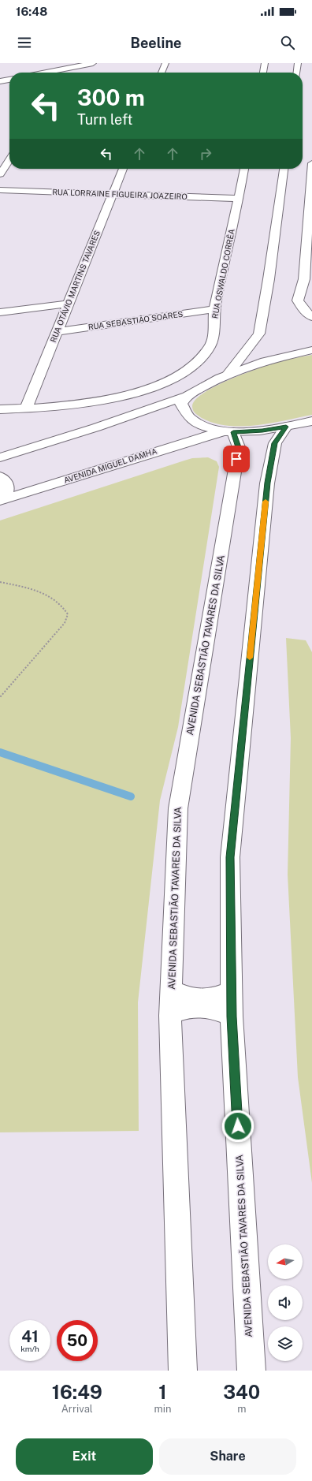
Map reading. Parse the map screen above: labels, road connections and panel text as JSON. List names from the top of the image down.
{
  "streets": {
    "main road": [
      "RUA LORRAINE FIGUEIRA JOAZEIRO",
      "RUA OSWALDO CORRÊA",
      "RUA OTÁVIO MARTINS TAVARES",
      "RUA SEBASTIÃO SOARES",
      "AVENIDA MIGUEL DAMHA",
      "AVENIDA SEBASTIÃO TAVARES DA SILVA"
    ]
  },
  "crossings": [
    ["RUA LORRAINE FIGUEIRA JOAZEIRO", "RUA OSWALDO CORRÊA"],
    ["RUA LORRAINE FIGUEIRA JOAZEIRO", "RUA OTÁVIO MARTINS TAVARES"],
    ["RUA OSWALDO CORRÊA", "RUA OTÁVIO MARTINS TAVARES"],
    ["RUA OSWALDO CORRÊA", "RUA SEBASTIÃO SOARES"],
    ["RUA OTÁVIO MARTINS TAVARES", "RUA SEBASTIÃO SOARES"],
    ["AVENIDA MIGUEL DAMHA", "AVENIDA SEBASTIÃO TAVARES DA SILVA"]
  ],
  "north": "left",
  "page": {
    "status": "16:48",
    "header": "Beeline",
    "turn": ["300 m", "Turn left"],
    "speed": "41 km/h",
    "limit": "50",
    "eta": [
      "16:49",
      "Arrival",
      "1",
      "min",
      "340",
      "m"
    ],
    "buttons": ["Exit", "Share"]
  }
}
